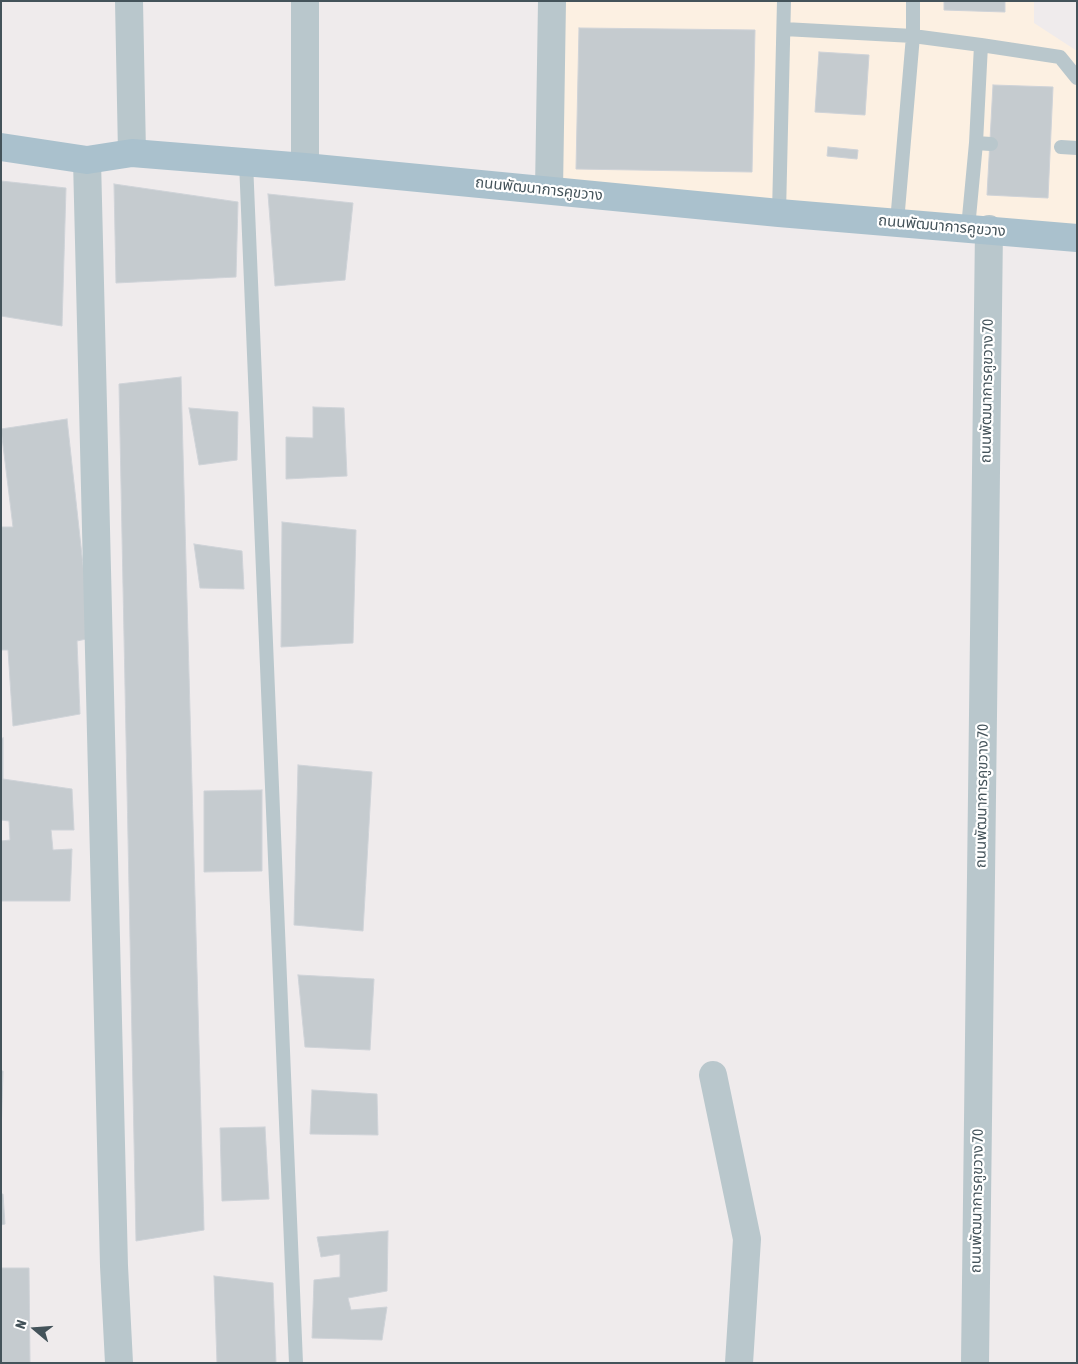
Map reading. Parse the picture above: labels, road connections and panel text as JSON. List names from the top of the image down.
{
  "streets": {
    "main road": ["ถนนพัฒนาการคูขวาง"],
    "street": ["ถนนพัฒนาการคูขวาง 70"]
  },
  "crossings": [
    ["ถนนพัฒนาการคูขวาง", "ถนนพัฒนาการคูขวาง 70"]
  ],
  "north": "left"
}
